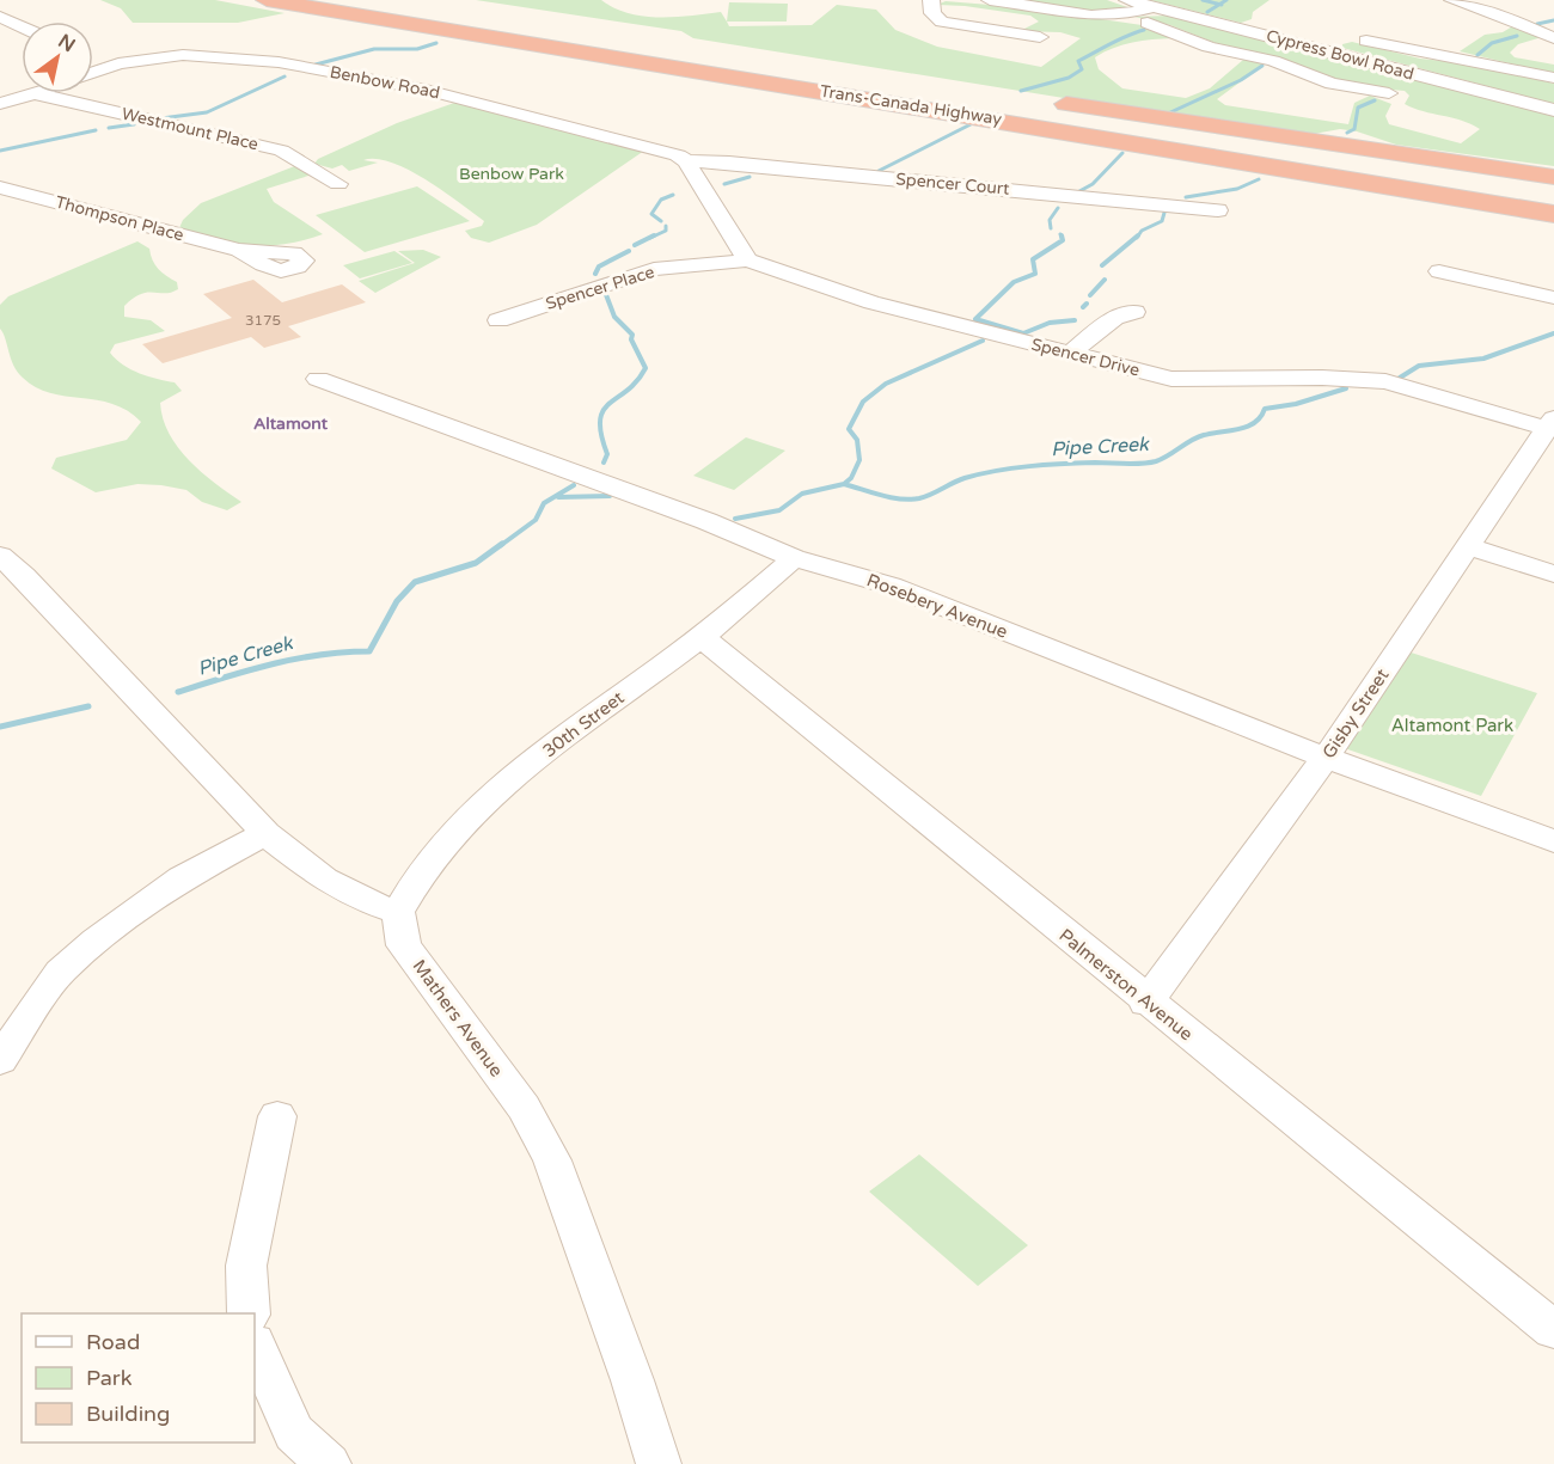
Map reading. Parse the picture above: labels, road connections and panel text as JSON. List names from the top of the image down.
{
  "streets": {
    "highway": ["Trans-Canada Highway"],
    "street": [
      "Cypress Bowl Road",
      "Benbow Road",
      "Westmount Place",
      "Spencer Court",
      "Thompson Place",
      "Spencer Place",
      "Spencer Drive",
      "Rosebery Avenue",
      "Gisby Street",
      "30th Street",
      "Palmerston Avenue",
      "Mathers Avenue"
    ]
  },
  "crossings": [
    ["Benbow Road", "Westmount Place"],
    ["Benbow Road", "Spencer Court"],
    ["Spencer Place", "Spencer Drive"],
    ["Spencer Drive", "Gisby Street"],
    ["Rosebery Avenue", "Gisby Street"],
    ["Rosebery Avenue", "30th Street"],
    ["Gisby Street", "Palmerston Avenue"],
    ["30th Street", "Palmerston Avenue"],
    ["30th Street", "Mathers Avenue"]
  ],
  "districts": ["Altamont"],
  "water": ["Pipe Creek"],
  "parks": ["Benbow Park", "Altamont Park"],
  "house_numbers": ["3175"],
  "legend": ["Road", "Park", "Building"],
  "north": "top right"
}
